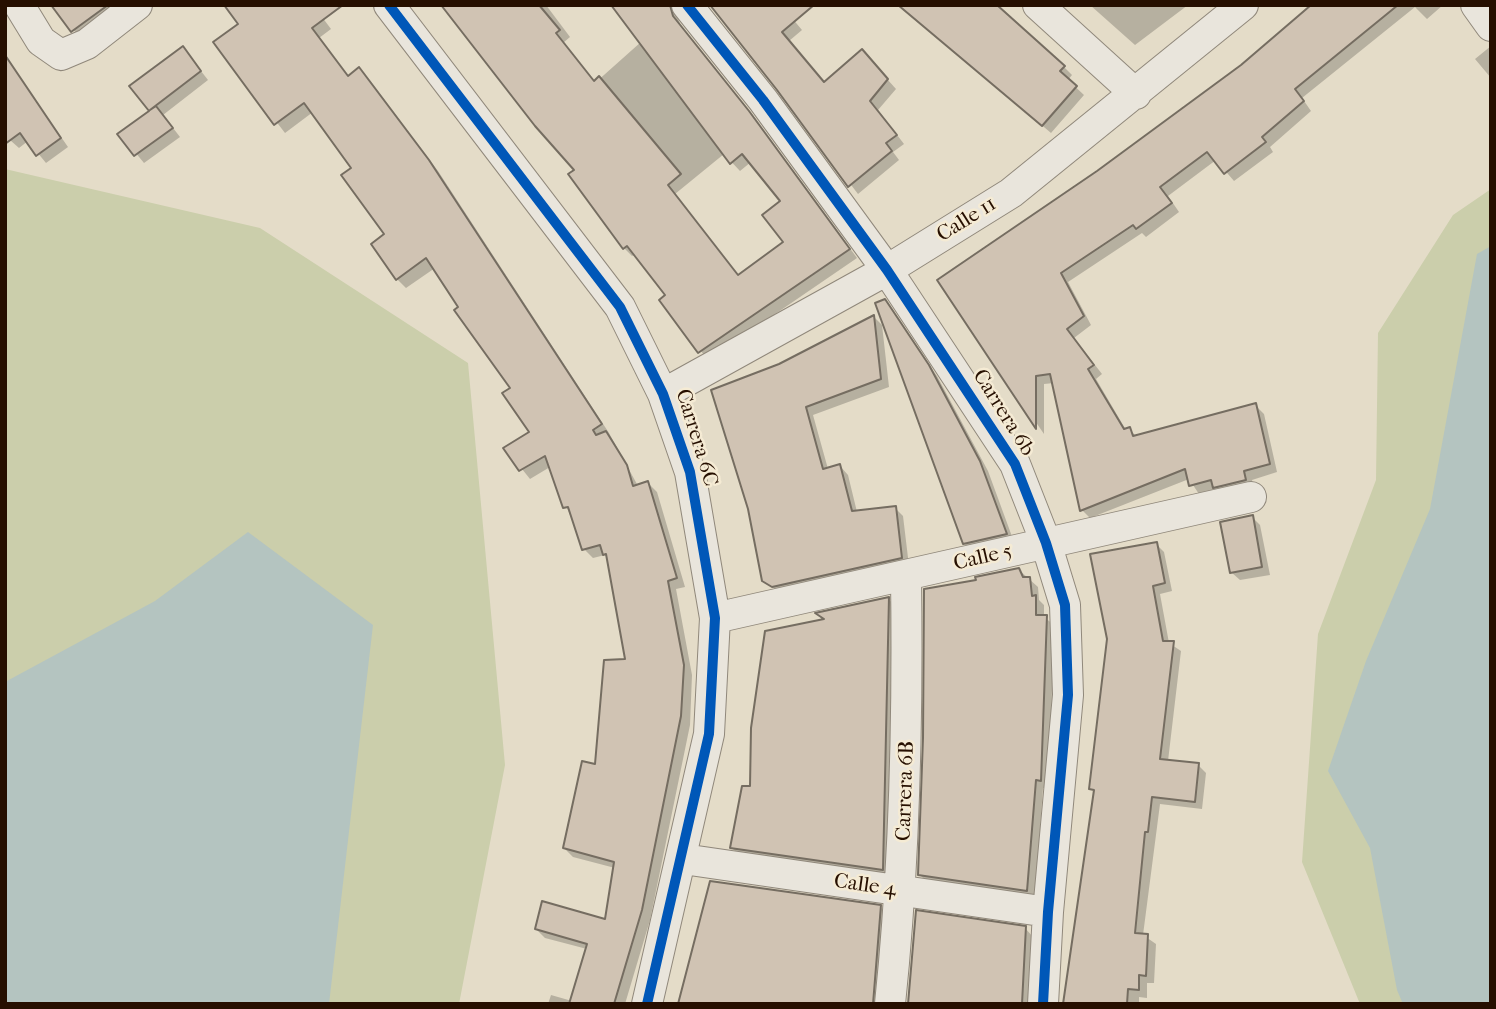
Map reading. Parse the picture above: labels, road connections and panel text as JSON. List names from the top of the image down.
{
  "streets": {
    "street": [
      "Calle 11",
      "Carrera 6b",
      "Carrera 6C",
      "Calle 5",
      "Carrera 6B",
      "Calle 4"
    ]
  },
  "crossings": [
    ["Calle 11", "Carrera 6b"],
    ["Calle 11", "Carrera 6C"],
    ["Carrera 6b", "Calle 5"],
    ["Carrera 6b", "Calle 4"],
    ["Carrera 6C", "Calle 5"],
    ["Carrera 6C", "Calle 4"],
    ["Calle 5", "Carrera 6B"],
    ["Carrera 6B", "Calle 4"]
  ]
}
